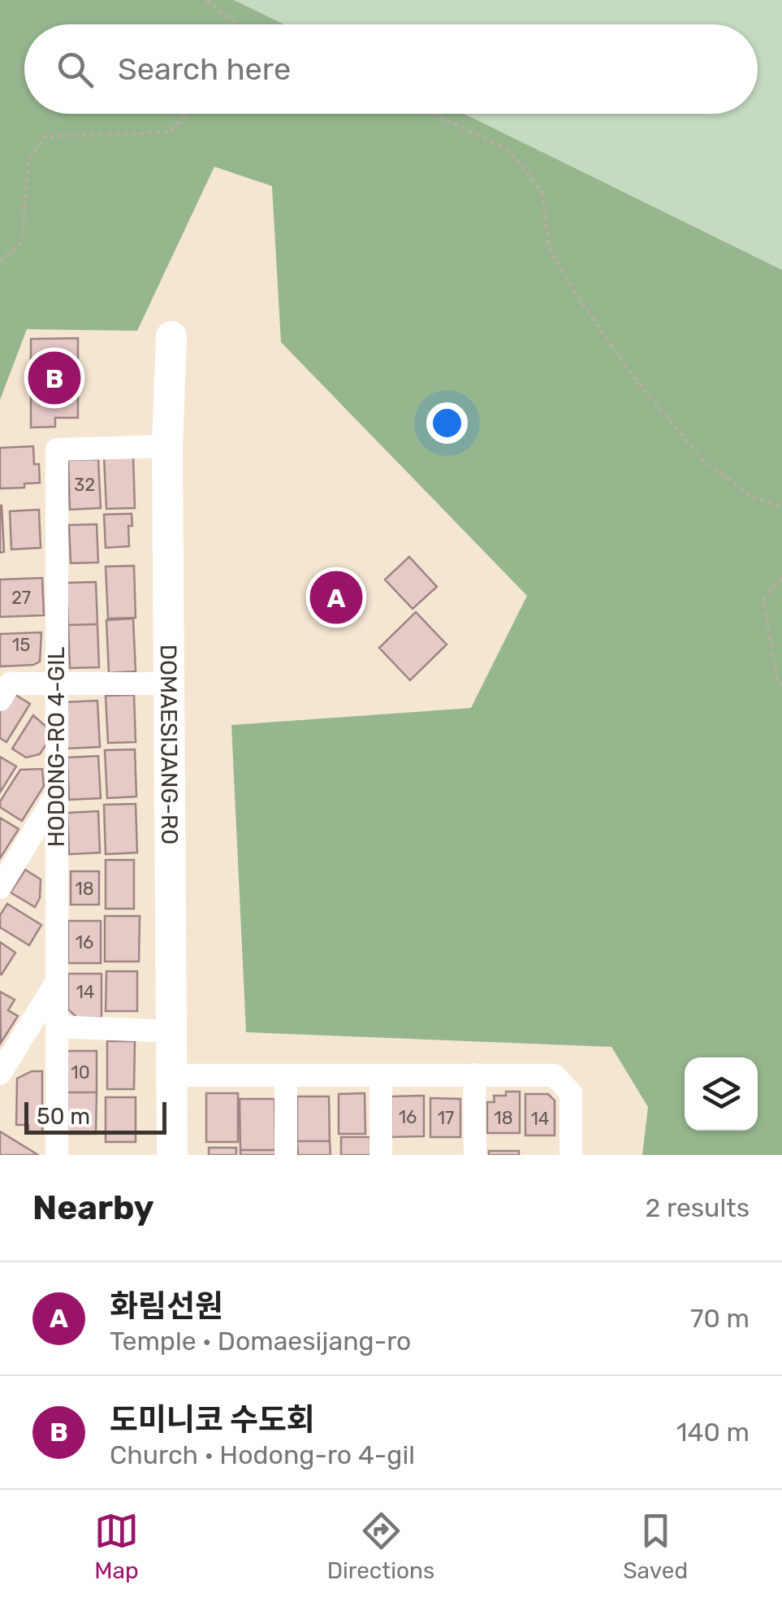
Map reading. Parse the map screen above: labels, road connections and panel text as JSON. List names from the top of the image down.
{
  "streets": {
    "street": ["DOMAESIJANG-RO", "HODONG-RO 4-GIL"]
  },
  "crossings": [
    ["DOMAESIJANG-RO", "HODONG-RO 4-GIL"]
  ],
  "house_numbers": [
    "32",
    "27",
    "15",
    "18",
    "16",
    "14",
    "10",
    "16",
    "17",
    "18",
    "14"
  ],
  "scale_bar": "50 m",
  "page": {
    "search": "Search here",
    "pins": ["B", "A"],
    "scale": "50 m",
    "heading": ["Nearby", "2 results"],
    "list": [
      {
        "mark": "A",
        "name": "화림선원",
        "note": "Temple · Domaesijang-ro",
        "value": "70 m"
      },
      {
        "mark": "B",
        "name": "도미니코 수도회",
        "note": "Church · Hodong-ro 4-gil",
        "value": "140 m"
      }
    ],
    "nav": ["Map", "Directions", "Saved"]
  }
}
